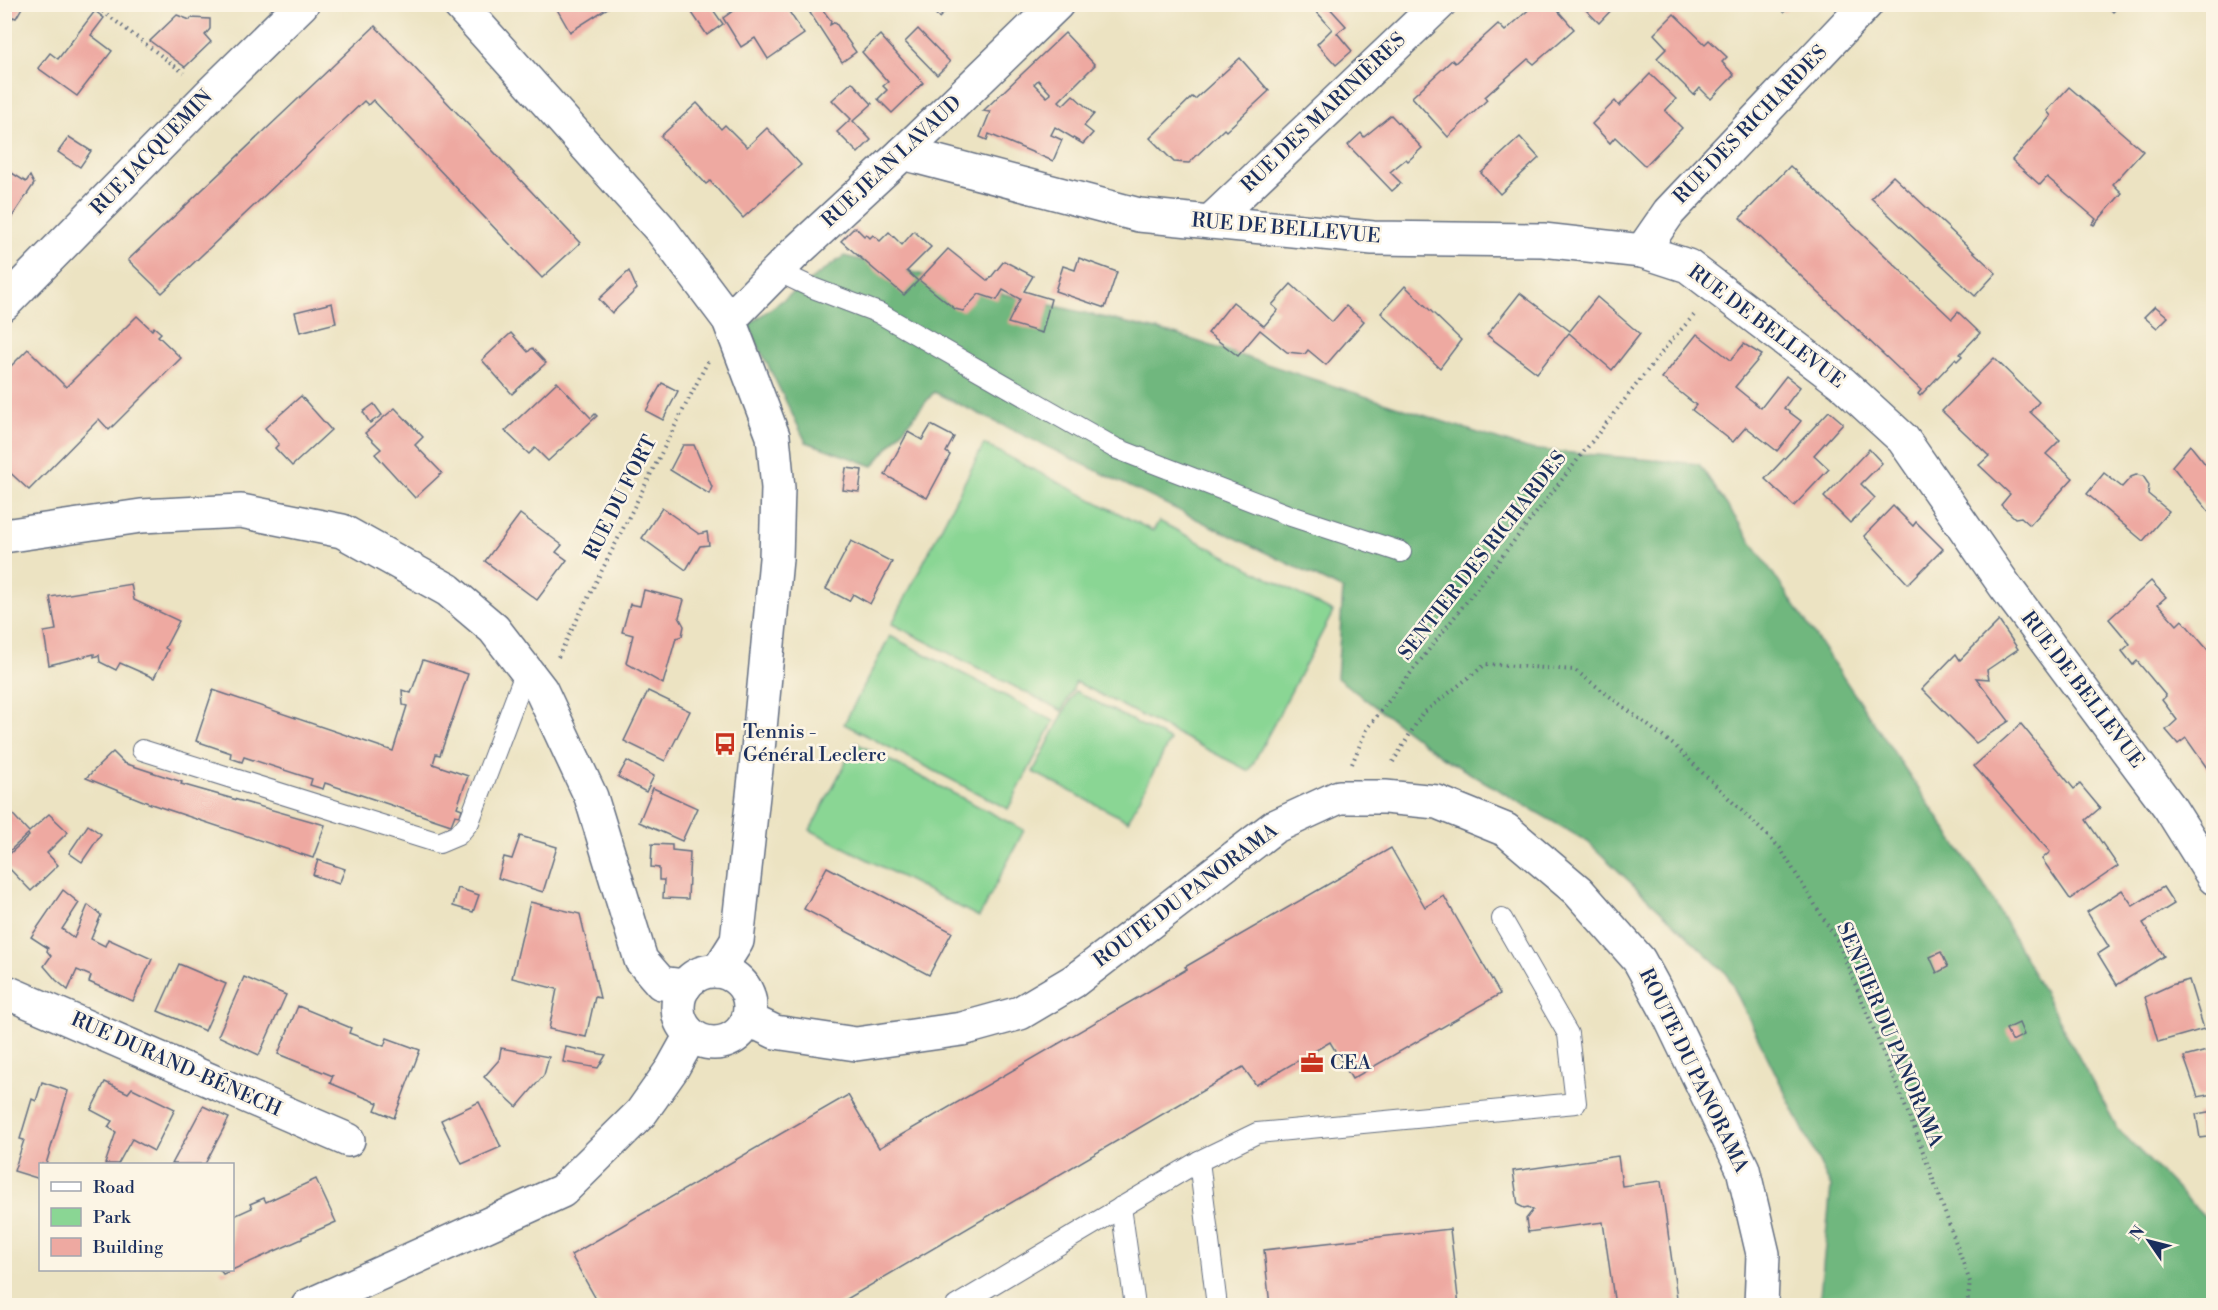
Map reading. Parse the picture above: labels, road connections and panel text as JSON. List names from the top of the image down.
{
  "streets": {
    "street": [
      "RUE DES MARINIÈRES",
      "RUE DES RICHARDES",
      "RUE JACQUEMIN",
      "RUE JEAN LAVAUD",
      "RUE DE BELLEVUE",
      "ROUTE DU PANORAMA",
      "RUE DURAND-BÉNECH"
    ],
    "path": ["RUE DU FORT", "SENTIER DES RICHARDES", "SENTIER DU PANORAMA"]
  },
  "crossings": [
    ["RUE DES MARINIÈRES", "RUE DE BELLEVUE"],
    ["RUE DES RICHARDES", "RUE DE BELLEVUE"],
    ["RUE JEAN LAVAUD", "RUE DE BELLEVUE"],
    ["RUE JEAN LAVAUD", "RUE DU FORT"],
    ["SENTIER DES RICHARDES", "ROUTE DU PANORAMA"],
    ["ROUTE DU PANORAMA", "SENTIER DU PANORAMA"]
  ],
  "places": {
    "bus stop": ["Tennis - Général Leclerc"],
    "office": ["CEA"]
  },
  "legend": ["Road", "Park", "Building"],
  "north": "top left"
}
